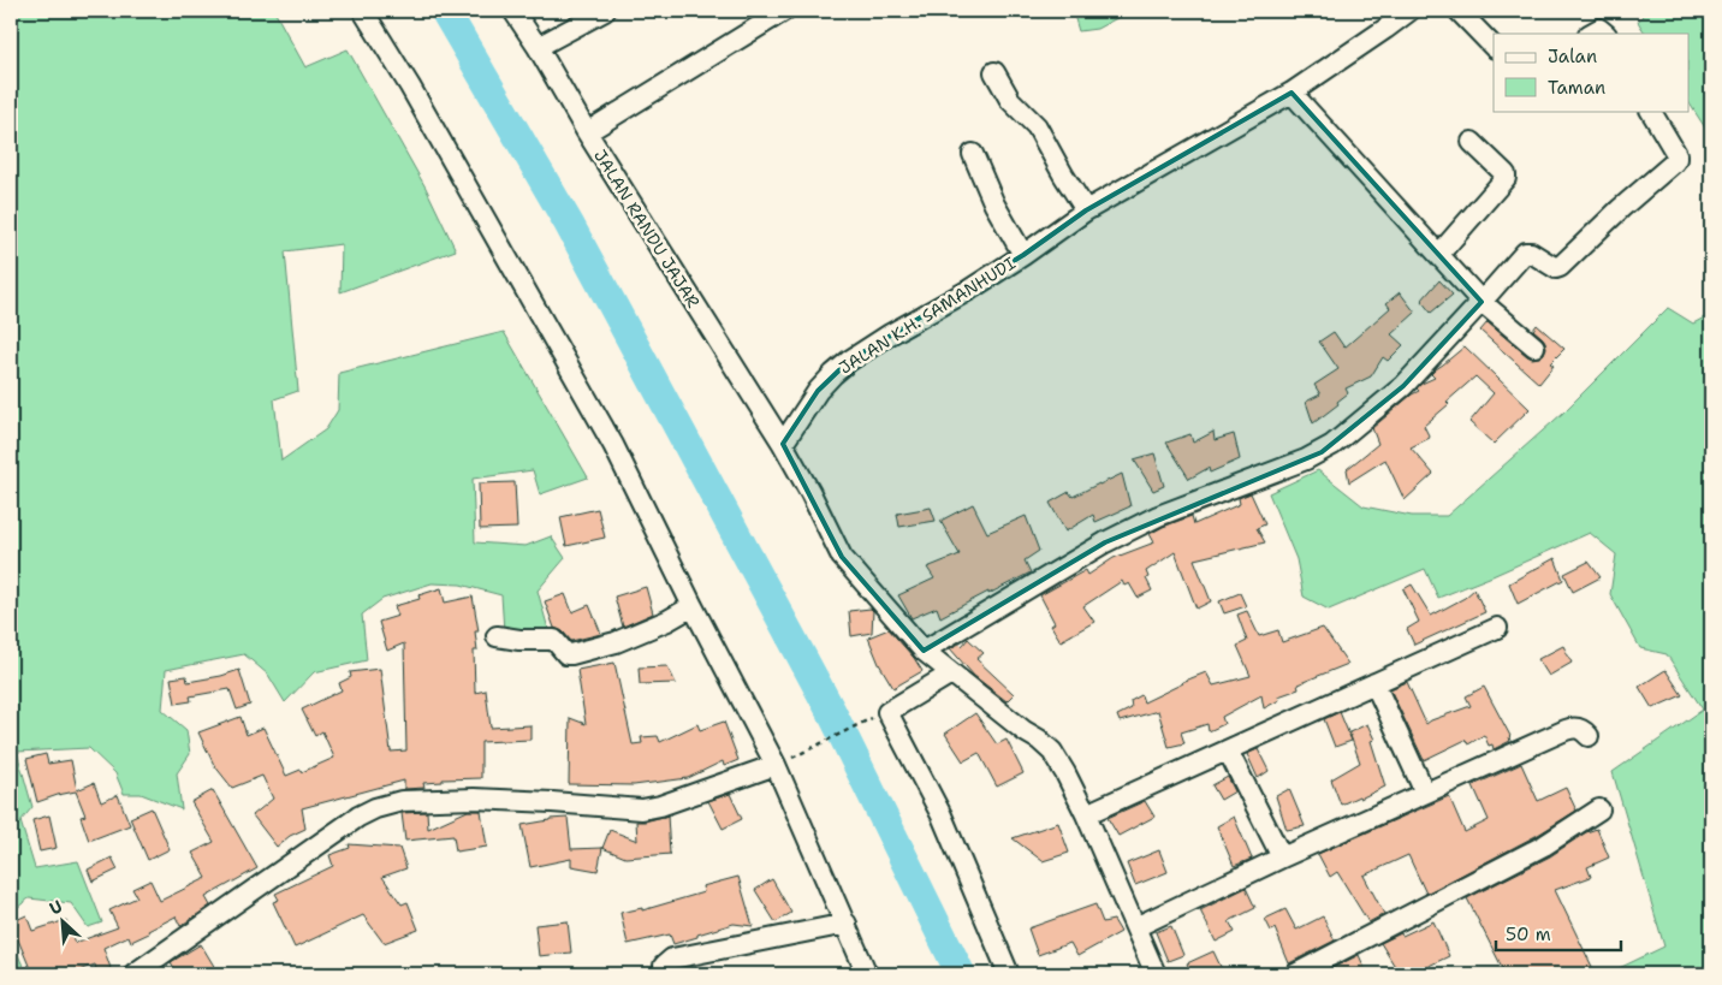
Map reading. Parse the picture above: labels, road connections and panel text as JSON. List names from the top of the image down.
{
  "streets": {
    "street": ["JALAN RANDU JAJAR", "JALAN K.H. SAMANHUDI"]
  },
  "crossings": [
    ["JALAN RANDU JAJAR", "JALAN K.H. SAMANHUDI"]
  ],
  "legend": ["Jalan", "Taman"],
  "scale_bar": "50 m",
  "north": "top left"
}
